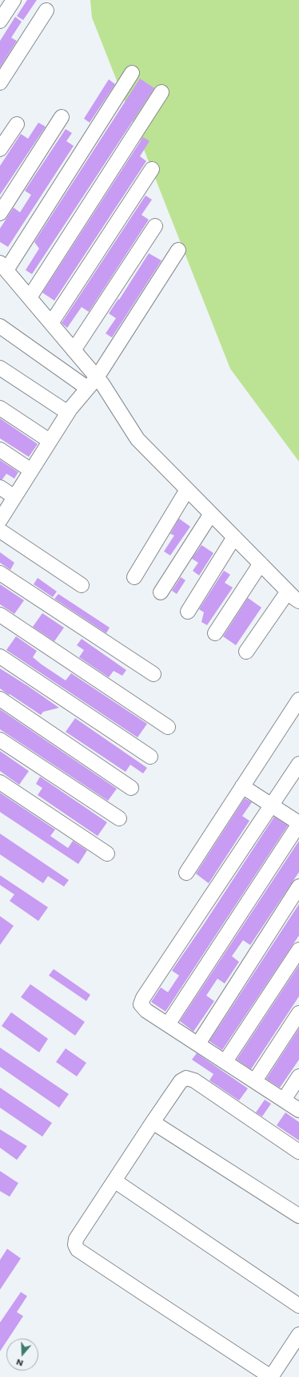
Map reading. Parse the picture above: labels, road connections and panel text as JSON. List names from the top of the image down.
{
  "north": "bottom"
}
